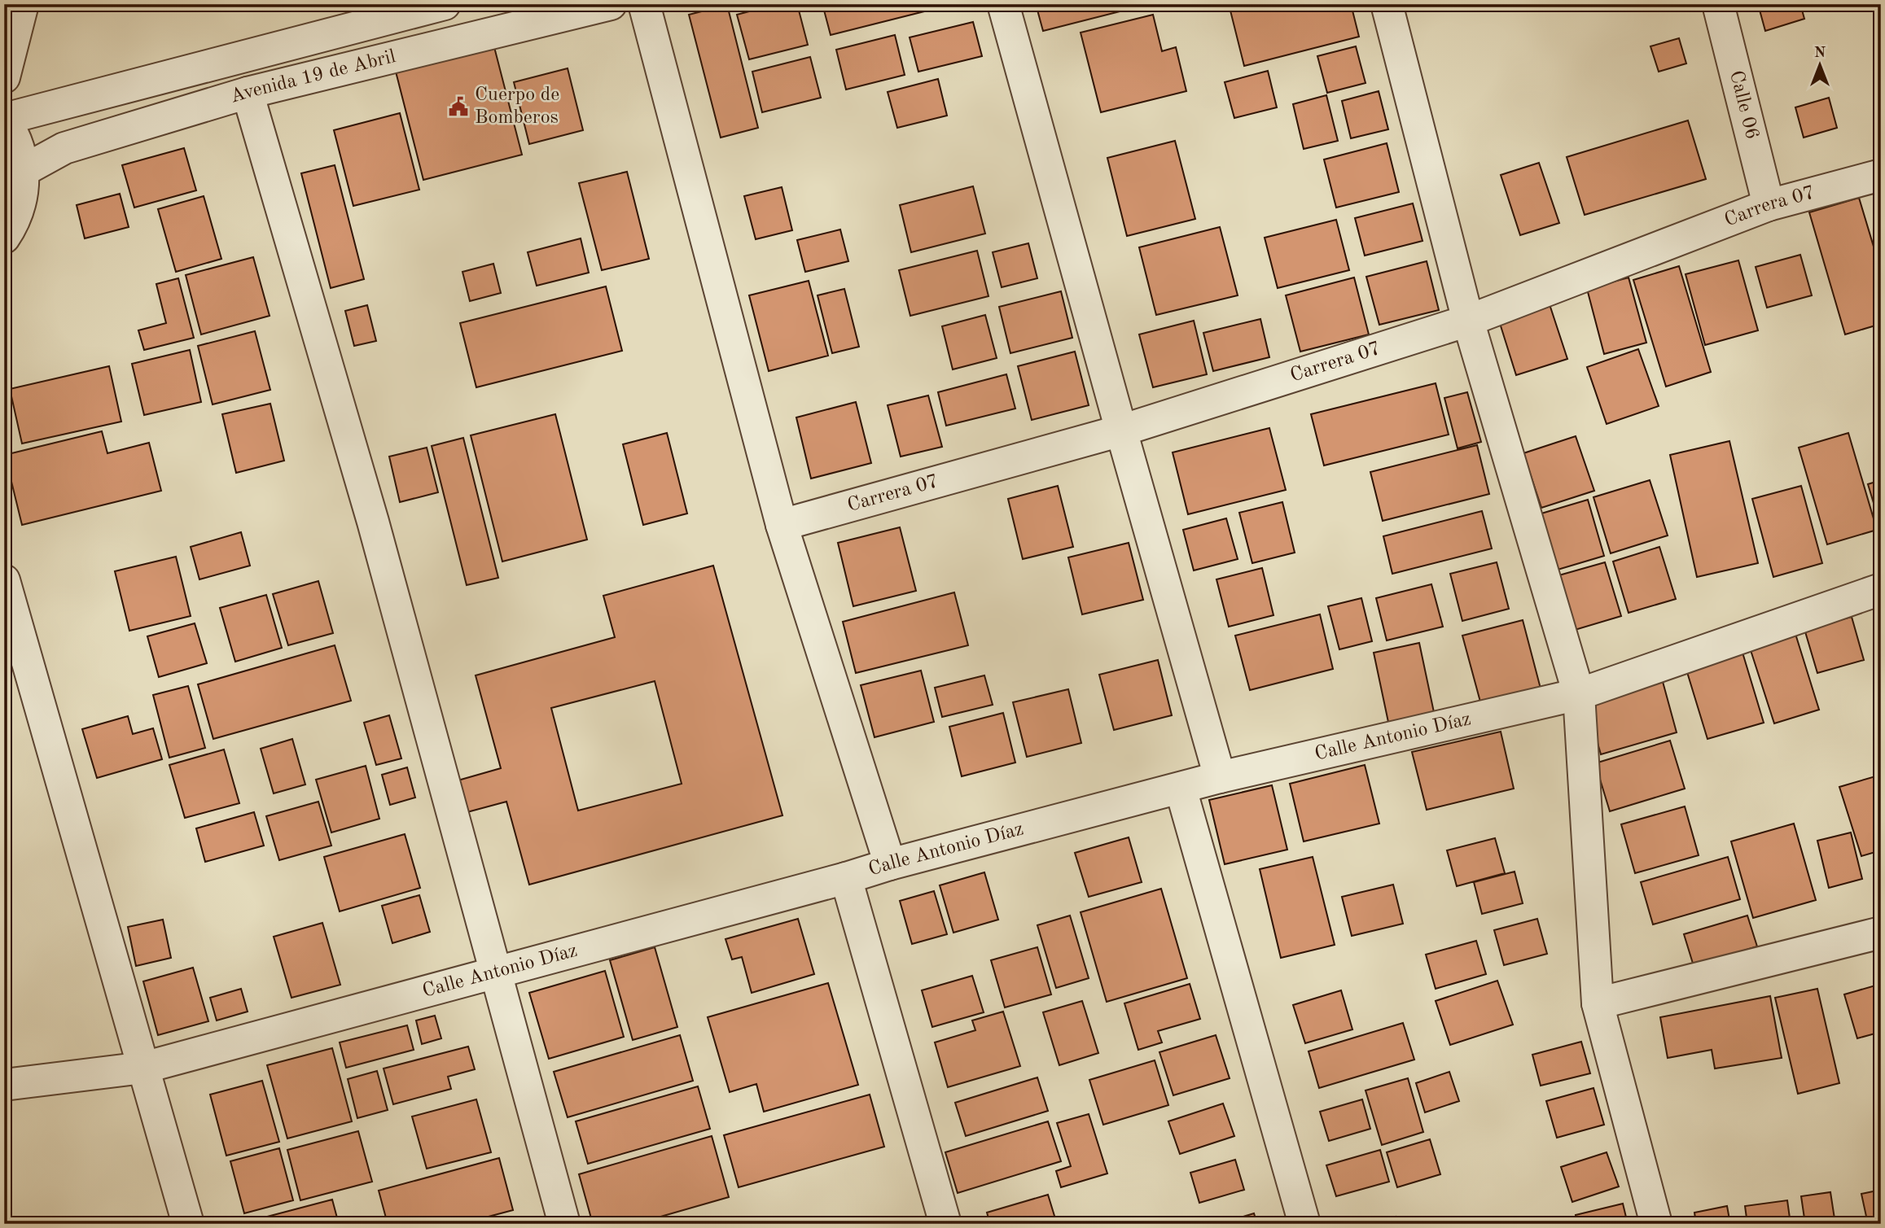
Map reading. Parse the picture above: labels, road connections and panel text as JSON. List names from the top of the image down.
{
  "streets": {
    "street": [
      "Avenida 19 de Abril",
      "Calle 06",
      "Carrera 07",
      "Calle Antonio Díaz"
    ]
  },
  "crossings": [
    ["Calle 06", "Carrera 07"]
  ],
  "places": {
    "public building": ["Cuerpo de Bomberos"]
  },
  "north": "top"
}
